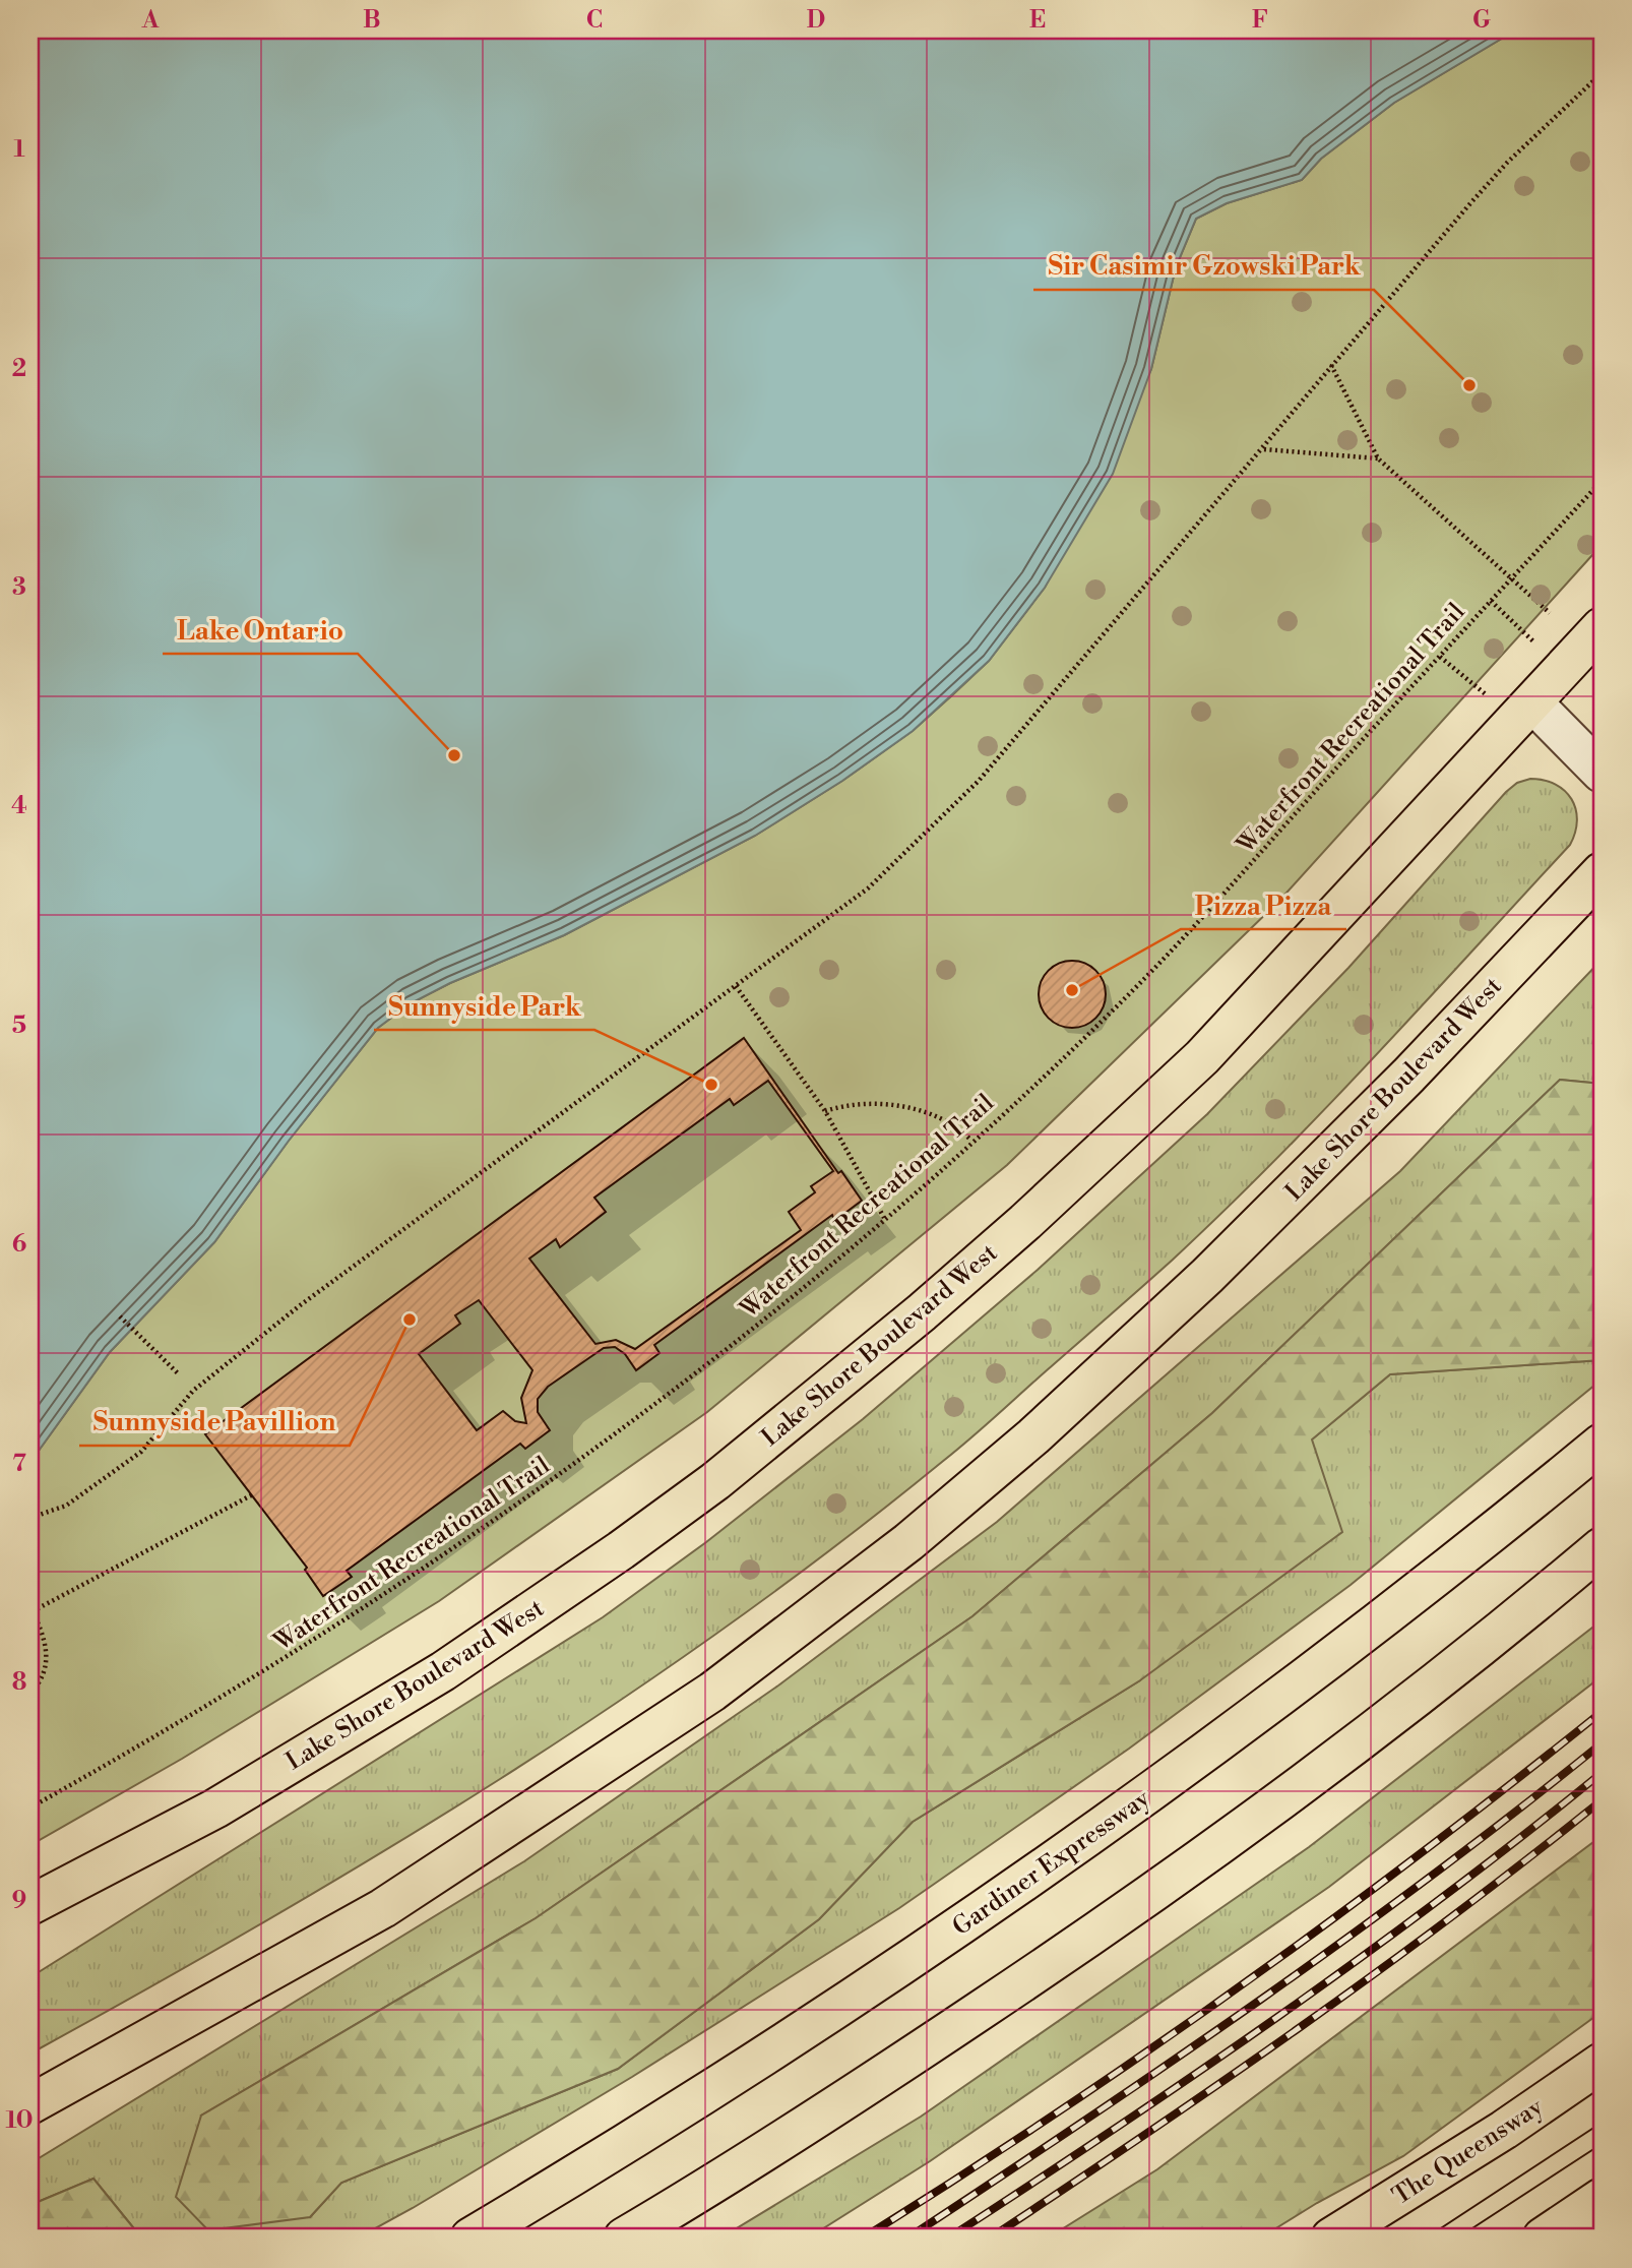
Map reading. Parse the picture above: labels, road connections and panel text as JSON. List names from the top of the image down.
{
  "streets": {
    "main road": ["Lake Shore Boulevard West", "Gardiner Expressway", "The Queensway"],
    "path": ["Waterfront Recreational Trail"]
  },
  "places": [
    "Sir Casimir Gzowski Park",
    "Lake Ontario",
    "Pizza Pizza",
    "Sunnyside Park",
    "Sunnyside Pavillion"
  ],
  "grid": {
    "columns": [
      "A",
      "B",
      "C",
      "D",
      "E",
      "F",
      "G"
    ],
    "rows": [
      "1",
      "2",
      "3",
      "4",
      "5",
      "6",
      "7",
      "8",
      "9",
      "10"
    ]
  }
}
